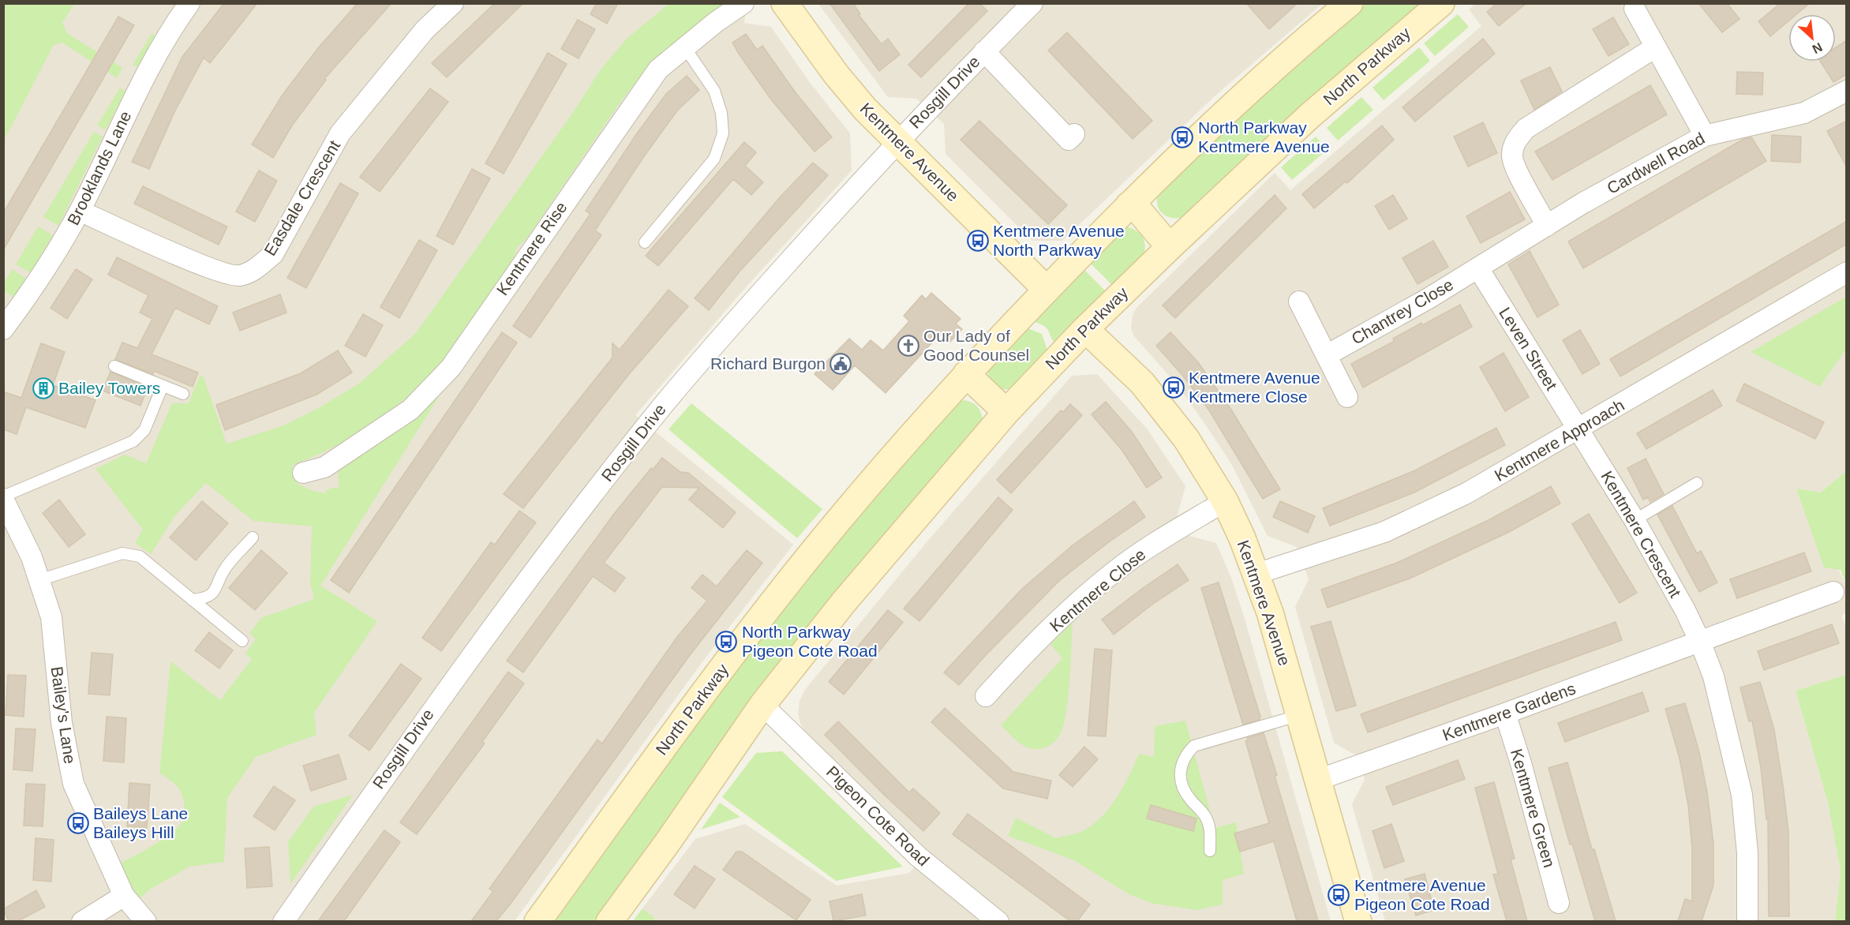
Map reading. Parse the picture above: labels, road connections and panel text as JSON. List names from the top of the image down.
{
  "streets": {
    "street": [
      "North Parkway",
      "Rosgill Drive",
      "Kentmere Avenue",
      "Cardwell Road",
      "Brooklands Lane",
      "Easdale Crescent",
      "Kentmere Rise",
      "Chantrey Close",
      "Leven Street",
      "Kentmere Approach",
      "Kentmere Crescent",
      "Kentmere Close",
      "Kentmere Gardens",
      "Bailey's Lane",
      "Kentmere Green",
      "Pigeon Cote Road"
    ]
  },
  "crossings": [
    ["North Parkway", "Kentmere Avenue"],
    ["North Parkway", "Pigeon Cote Road"],
    ["Rosgill Drive", "Kentmere Avenue"],
    ["Kentmere Avenue", "Kentmere Approach"],
    ["Kentmere Avenue", "Kentmere Close"],
    ["Kentmere Avenue", "Kentmere Gardens"],
    ["Cardwell Road", "Chantrey Close"],
    ["Cardwell Road", "Leven Street"],
    ["Brooklands Lane", "Easdale Crescent"],
    ["Chantrey Close", "Leven Street"],
    ["Leven Street", "Kentmere Approach"],
    ["Leven Street", "Kentmere Crescent"],
    ["Kentmere Approach", "Kentmere Crescent"],
    ["Kentmere Crescent", "Kentmere Gardens"],
    ["Kentmere Gardens", "Kentmere Green"]
  ],
  "places": {
    "bus stop": [
      "North Parkway Kentmere Avenue",
      "Kentmere Avenue North Parkway",
      "Kentmere Avenue Kentmere Close",
      "North Parkway Pigeon Cote Road",
      "Baileys Lane Baileys Hill",
      "Kentmere Avenue Pigeon Cote Road"
    ],
    "church": ["Our Lady of Good Counsel"],
    "public building": ["Richard Burgon"],
    "building": ["Bailey Towers"]
  },
  "north": "bottom right"
}
